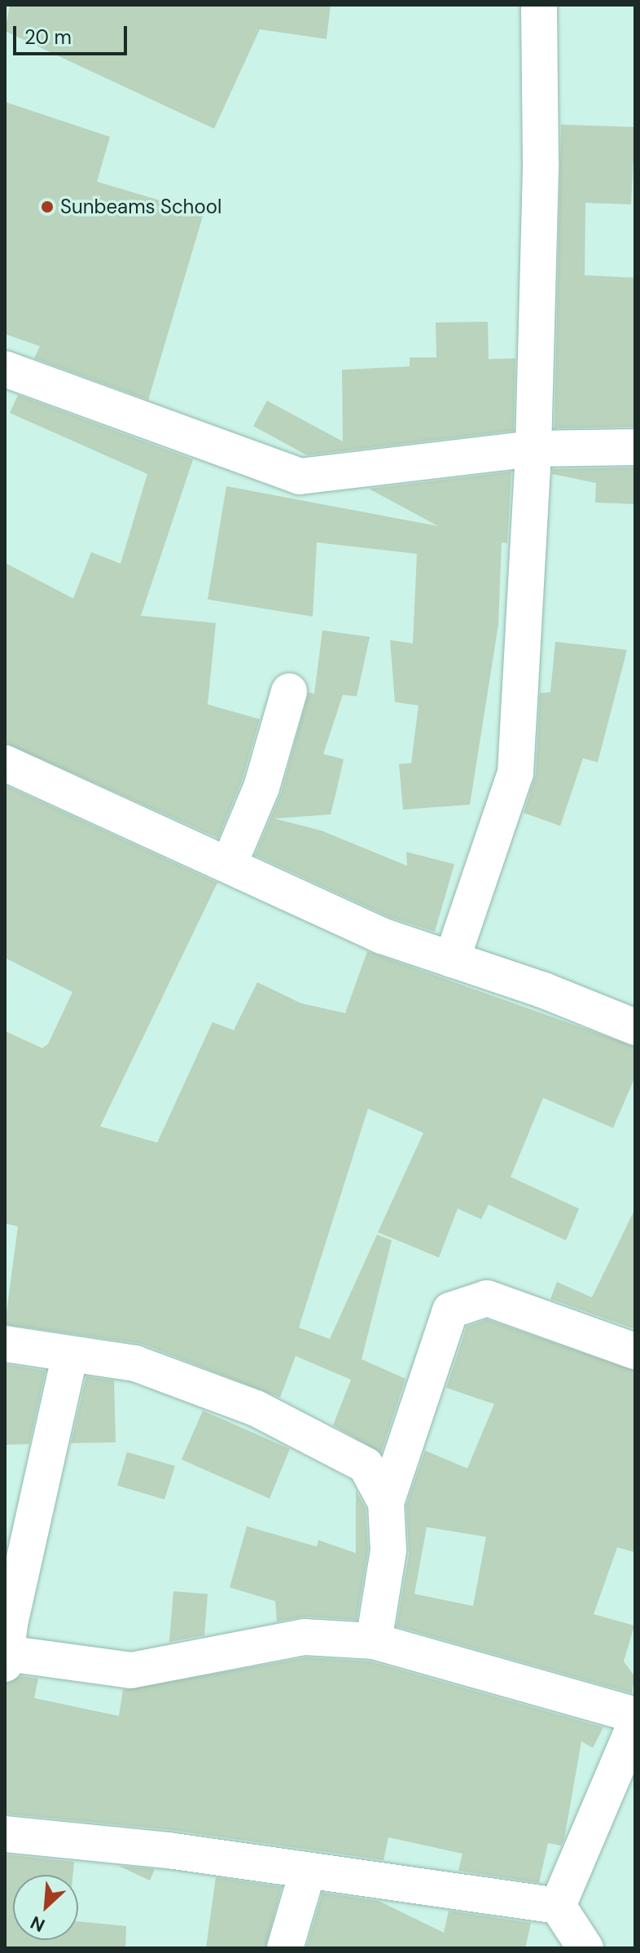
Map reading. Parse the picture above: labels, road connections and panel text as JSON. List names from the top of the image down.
{
  "places": ["Sunbeams School"],
  "scale_bar": "20 m",
  "north": "bottom left"
}
